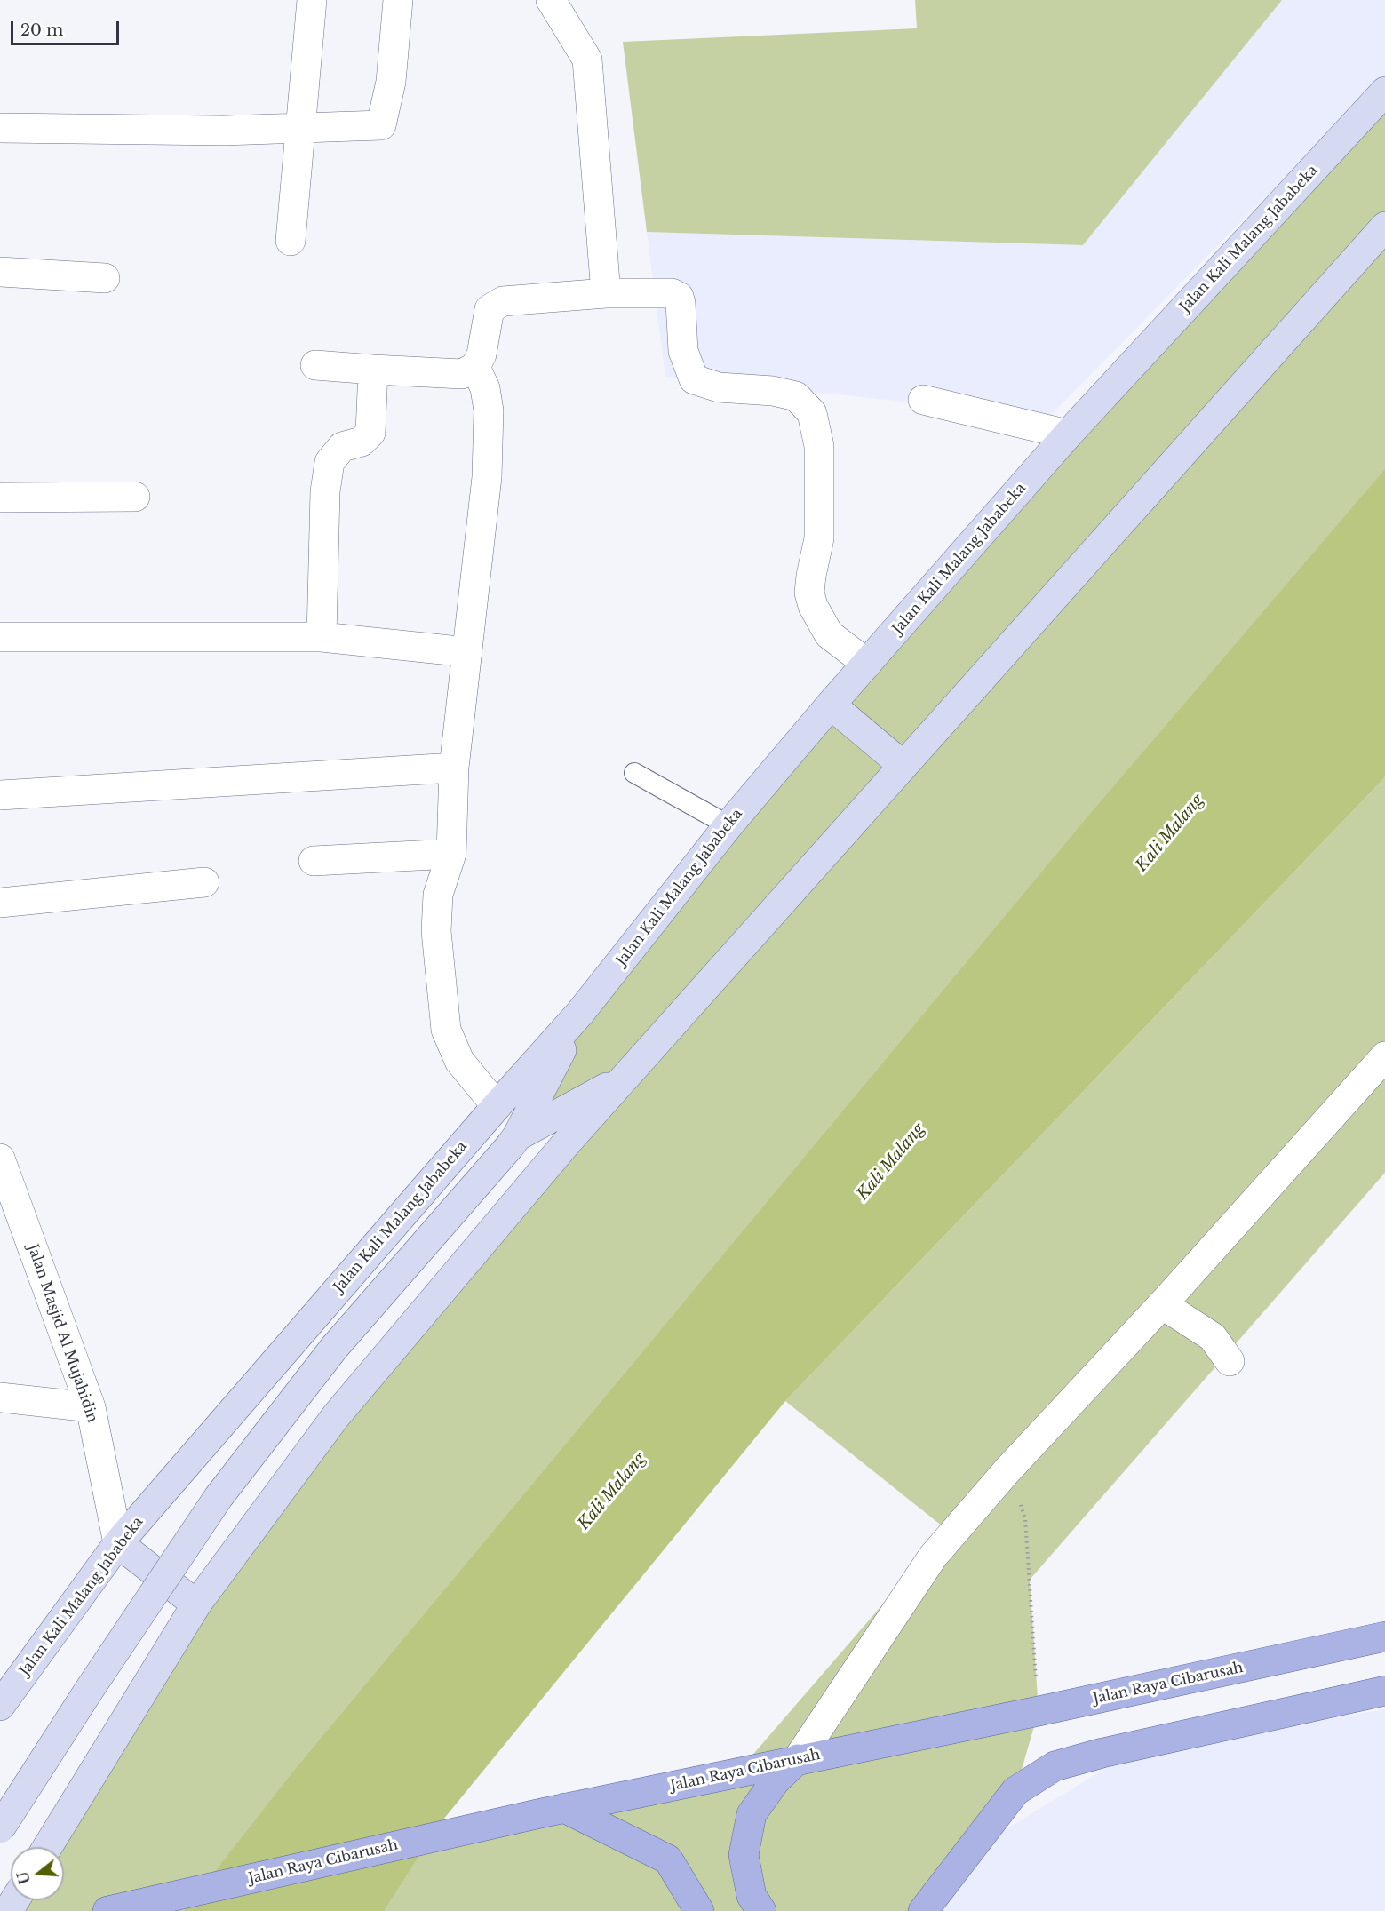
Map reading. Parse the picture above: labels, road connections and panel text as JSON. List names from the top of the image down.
{
  "streets": {
    "main road": ["Jalan Kali Malang Jababeka", "Jalan Raya Cibarusah"],
    "street": ["Jalan Masjid Al Mujahidin"]
  },
  "crossings": [
    ["Jalan Kali Malang Jababeka", "Jalan Masjid Al Mujahidin"]
  ],
  "water": ["Kali Malang"],
  "scale_bar": "20 m",
  "north": "left"
}
